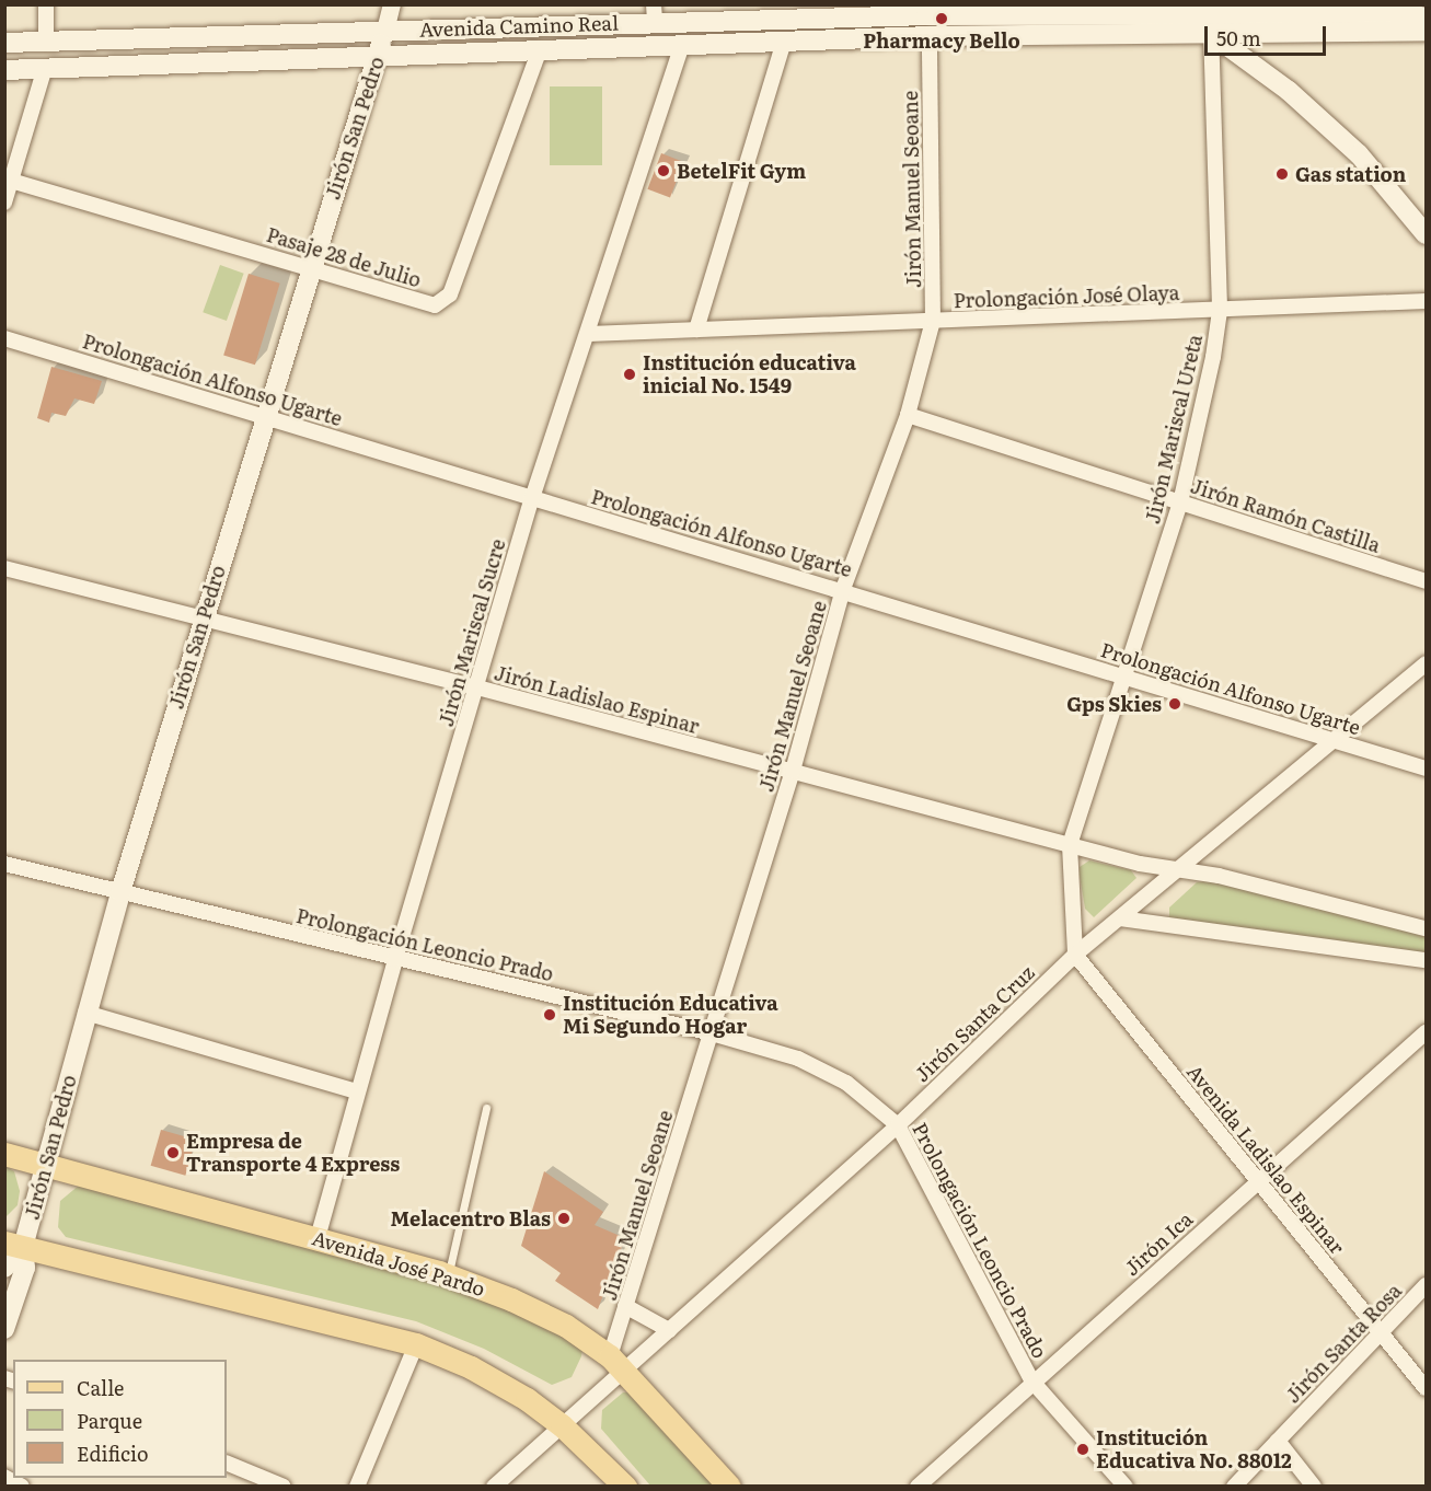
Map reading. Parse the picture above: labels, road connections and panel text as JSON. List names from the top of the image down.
{
  "streets": {
    "main road": ["Avenida Camino Real", "Jirón San Pedro", "Avenida José Pardo"],
    "street": [
      "Jirón Manuel Seoane",
      "Pasaje 28 de Julio",
      "Prolongación José Olaya",
      "Prolongación Alfonso Ugarte",
      "Jirón Mariscal Ureta",
      "Jirón Ramón Castilla",
      "Jirón Mariscal Sucre",
      "Jirón Ladislao Espinar",
      "Prolongación Leoncio Prado",
      "Jirón Santa Cruz",
      "Avenida Ladislao Espinar",
      "Jirón Ica",
      "Jirón Santa Rosa"
    ]
  },
  "crossings": [
    ["Avenida Camino Real", "Jirón San Pedro"],
    ["Avenida Camino Real", "Jirón Manuel Seoane"],
    ["Avenida Camino Real", "Pasaje 28 de Julio"],
    ["Avenida Camino Real", "Jirón Mariscal Ureta"],
    ["Avenida Camino Real", "Jirón Mariscal Sucre"],
    ["Jirón San Pedro", "Pasaje 28 de Julio"],
    ["Jirón San Pedro", "Prolongación Alfonso Ugarte"],
    ["Jirón San Pedro", "Jirón Ladislao Espinar"],
    ["Jirón San Pedro", "Prolongación Leoncio Prado"],
    ["Jirón San Pedro", "Avenida José Pardo"],
    ["Jirón Manuel Seoane", "Prolongación José Olaya"],
    ["Jirón Manuel Seoane", "Prolongación Alfonso Ugarte"],
    ["Jirón Manuel Seoane", "Jirón Ramón Castilla"],
    ["Jirón Manuel Seoane", "Jirón Ladislao Espinar"],
    ["Jirón Manuel Seoane", "Prolongación Leoncio Prado"],
    ["Jirón Manuel Seoane", "Jirón Santa Cruz"],
    ["Jirón Manuel Seoane", "Avenida José Pardo"],
    ["Prolongación José Olaya", "Jirón Mariscal Ureta"],
    ["Prolongación José Olaya", "Jirón Mariscal Sucre"],
    ["Prolongación Alfonso Ugarte", "Jirón Mariscal Ureta"],
    ["Prolongación Alfonso Ugarte", "Jirón Mariscal Sucre"],
    ["Prolongación Alfonso Ugarte", "Jirón Santa Cruz"],
    ["Jirón Mariscal Ureta", "Jirón Ramón Castilla"],
    ["Jirón Mariscal Ureta", "Jirón Ladislao Espinar"],
    ["Jirón Mariscal Ureta", "Jirón Santa Cruz"],
    ["Jirón Mariscal Ureta", "Avenida Ladislao Espinar"],
    ["Jirón Mariscal Sucre", "Jirón Ladislao Espinar"],
    ["Jirón Mariscal Sucre", "Prolongación Leoncio Prado"],
    ["Jirón Mariscal Sucre", "Avenida José Pardo"],
    ["Jirón Ladislao Espinar", "Jirón Santa Cruz"],
    ["Prolongación Leoncio Prado", "Jirón Santa Cruz"],
    ["Prolongación Leoncio Prado", "Jirón Ica"],
    ["Jirón Santa Cruz", "Avenida Ladislao Espinar"],
    ["Jirón Santa Cruz", "Avenida José Pardo"],
    ["Avenida Ladislao Espinar", "Jirón Ica"],
    ["Avenida Ladislao Espinar", "Jirón Santa Rosa"]
  ],
  "places": [
    "Pharmacy Bello",
    "BetelFit Gym",
    "Gas station",
    "Institución educativa inicial No. 1549",
    "Gps Skies",
    "Institución Educativa Mi Segundo Hogar",
    "Empresa de Transporte 4 Express",
    "Melacentro Blas",
    "Institución Educativa No. 88012"
  ],
  "legend": ["Calle", "Parque", "Edificio"],
  "scale_bar": "50 m"
}
